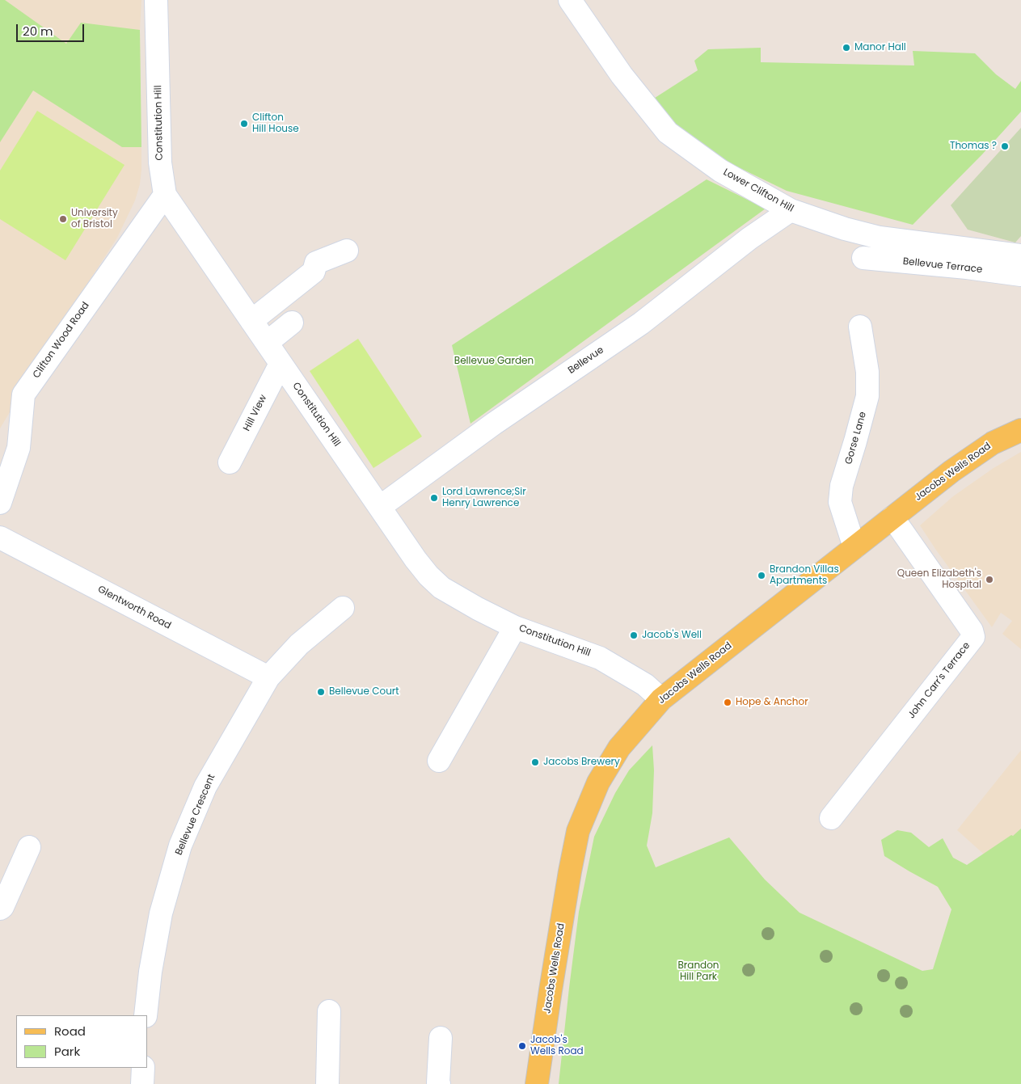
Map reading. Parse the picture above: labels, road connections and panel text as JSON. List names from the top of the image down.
{
  "streets": {
    "main road": ["Jacobs Wells Road"],
    "street": [
      "Constitution Hill",
      "Lower Clifton Hill",
      "Bellevue Terrace",
      "Clifton Wood Road",
      "Bellevue",
      "Hill View",
      "Gorse Lane",
      "Glentworth Road",
      "John Carr's Terrace",
      "Bellevue Crescent"
    ]
  },
  "crossings": [
    ["Constitution Hill", "Clifton Wood Road"],
    ["Constitution Hill", "Bellevue"],
    ["Constitution Hill", "Hill View"],
    ["Constitution Hill", "Jacobs Wells Road"],
    ["Lower Clifton Hill", "Bellevue"],
    ["Gorse Lane", "Jacobs Wells Road"],
    ["Jacobs Wells Road", "John Carr's Terrace"],
    ["Glentworth Road", "Bellevue Crescent"]
  ],
  "parks": ["Bellevue Garden", "Brandon Hill Park"],
  "places": [
    "Manor Hall",
    "Clifton Hill House",
    "Thomas ?",
    "University of Bristol",
    "Lord Lawrence;Sir Henry Lawrence",
    "Brandon Villas Apartments",
    "Queen Elizabeth's Hospital",
    "Jacob's Well",
    "Bellevue Court",
    "Hope & Anchor",
    "Jacobs Brewery",
    "Jacob's Wells Road"
  ],
  "legend": ["Road", "Park"],
  "scale_bar": "20 m"
}
